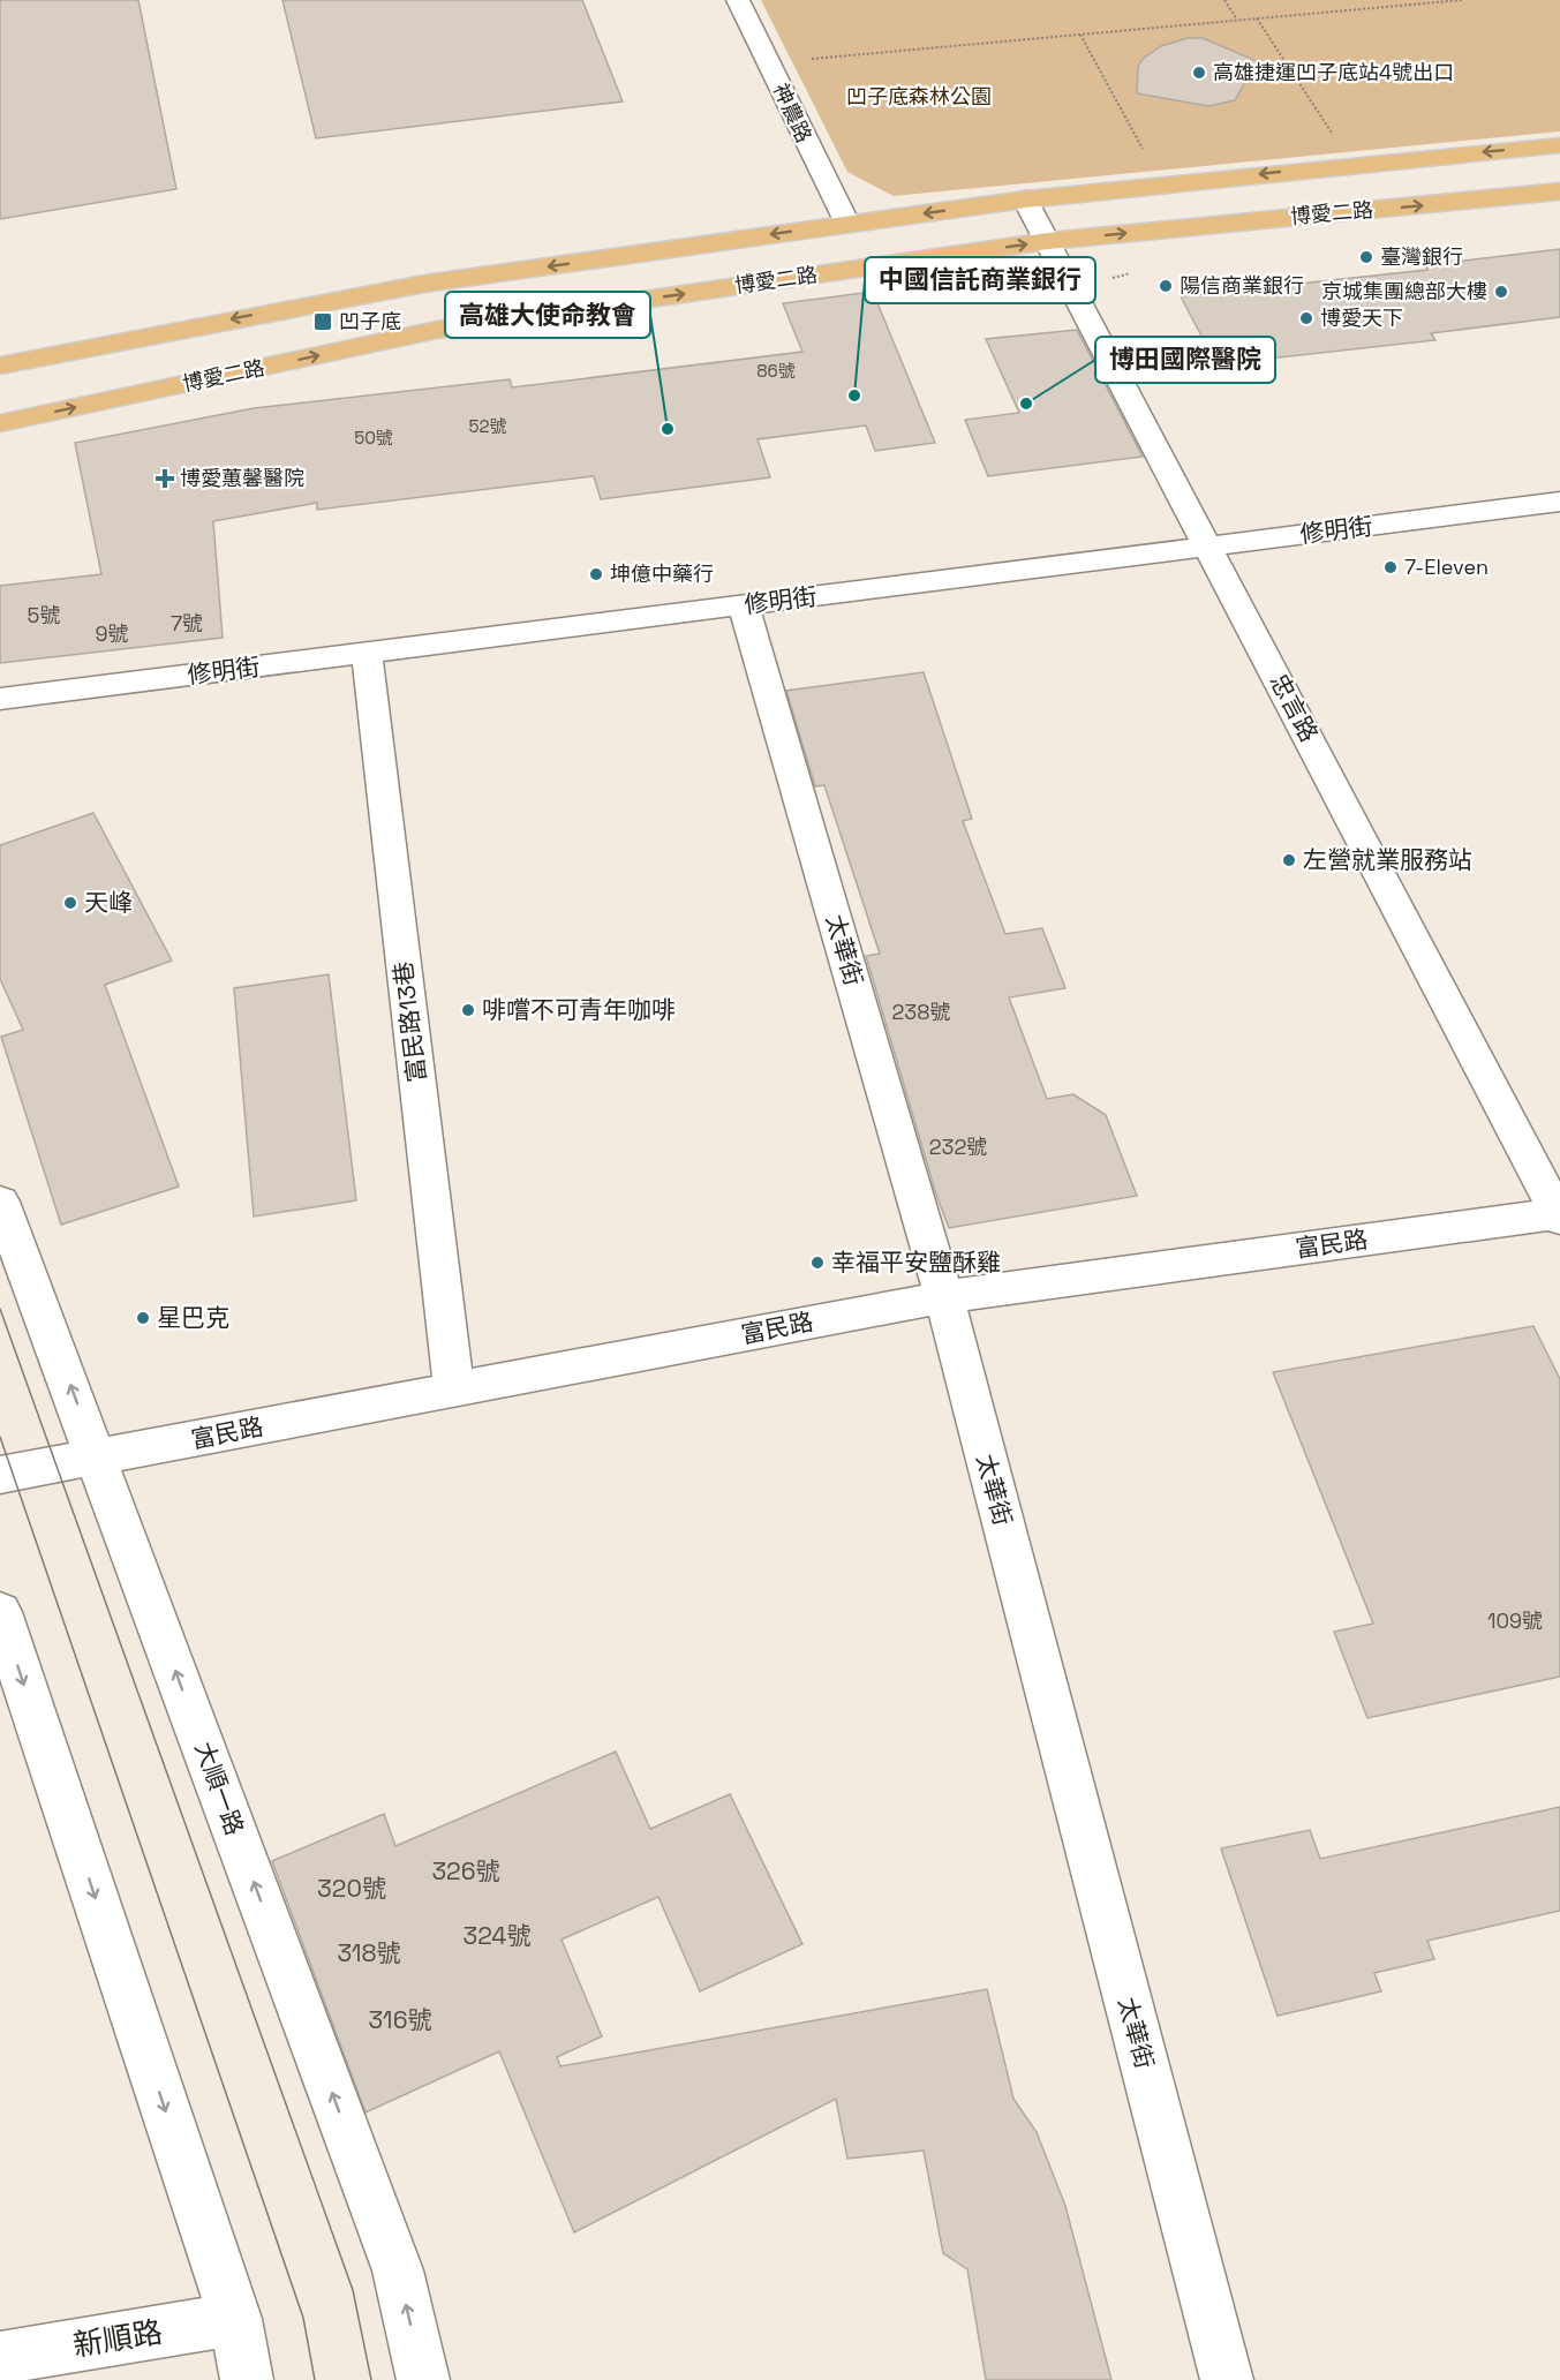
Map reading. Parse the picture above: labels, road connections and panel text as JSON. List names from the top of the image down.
{
  "streets": {
    "main road": ["博愛二路"],
    "street": [
      "神農路",
      "修明街",
      "忠言路",
      "太華街",
      "富民路13巷",
      "富民路",
      "大順一路",
      "新順路"
    ]
  },
  "crossings": [
    ["神農路", "博愛二路"],
    ["博愛二路", "忠言路"],
    ["修明街", "忠言路"],
    ["修明街", "太華街"],
    ["修明街", "富民路13巷"],
    ["忠言路", "富民路"],
    ["太華街", "富民路"],
    ["富民路13巷", "富民路"],
    ["富民路", "大順一路"]
  ],
  "parks": ["凹子底森林公園"],
  "places": {
    "other": [
      "高雄捷運凹子底站4號出口",
      "臺灣銀行",
      "陽信商業銀行",
      "京城集團總部大樓",
      "博愛天下",
      "中國信託商業銀行",
      "博田國際醫院",
      "高雄大使命教會",
      "7-Eleven",
      "坤億中藥行",
      "左營就業服務站",
      "天峰",
      "啡嚐不可青年咖啡",
      "幸福平安鹽酥雞",
      "星巴克"
    ],
    "transit": ["凹子底"],
    "health": ["博愛蕙馨醫院"]
  },
  "house_numbers": [
    "86號",
    "52號",
    "50號",
    "5號",
    "7號",
    "9號",
    "238號",
    "232號",
    "109號",
    "326號",
    "320號",
    "324號",
    "318號",
    "316號"
  ]
}
